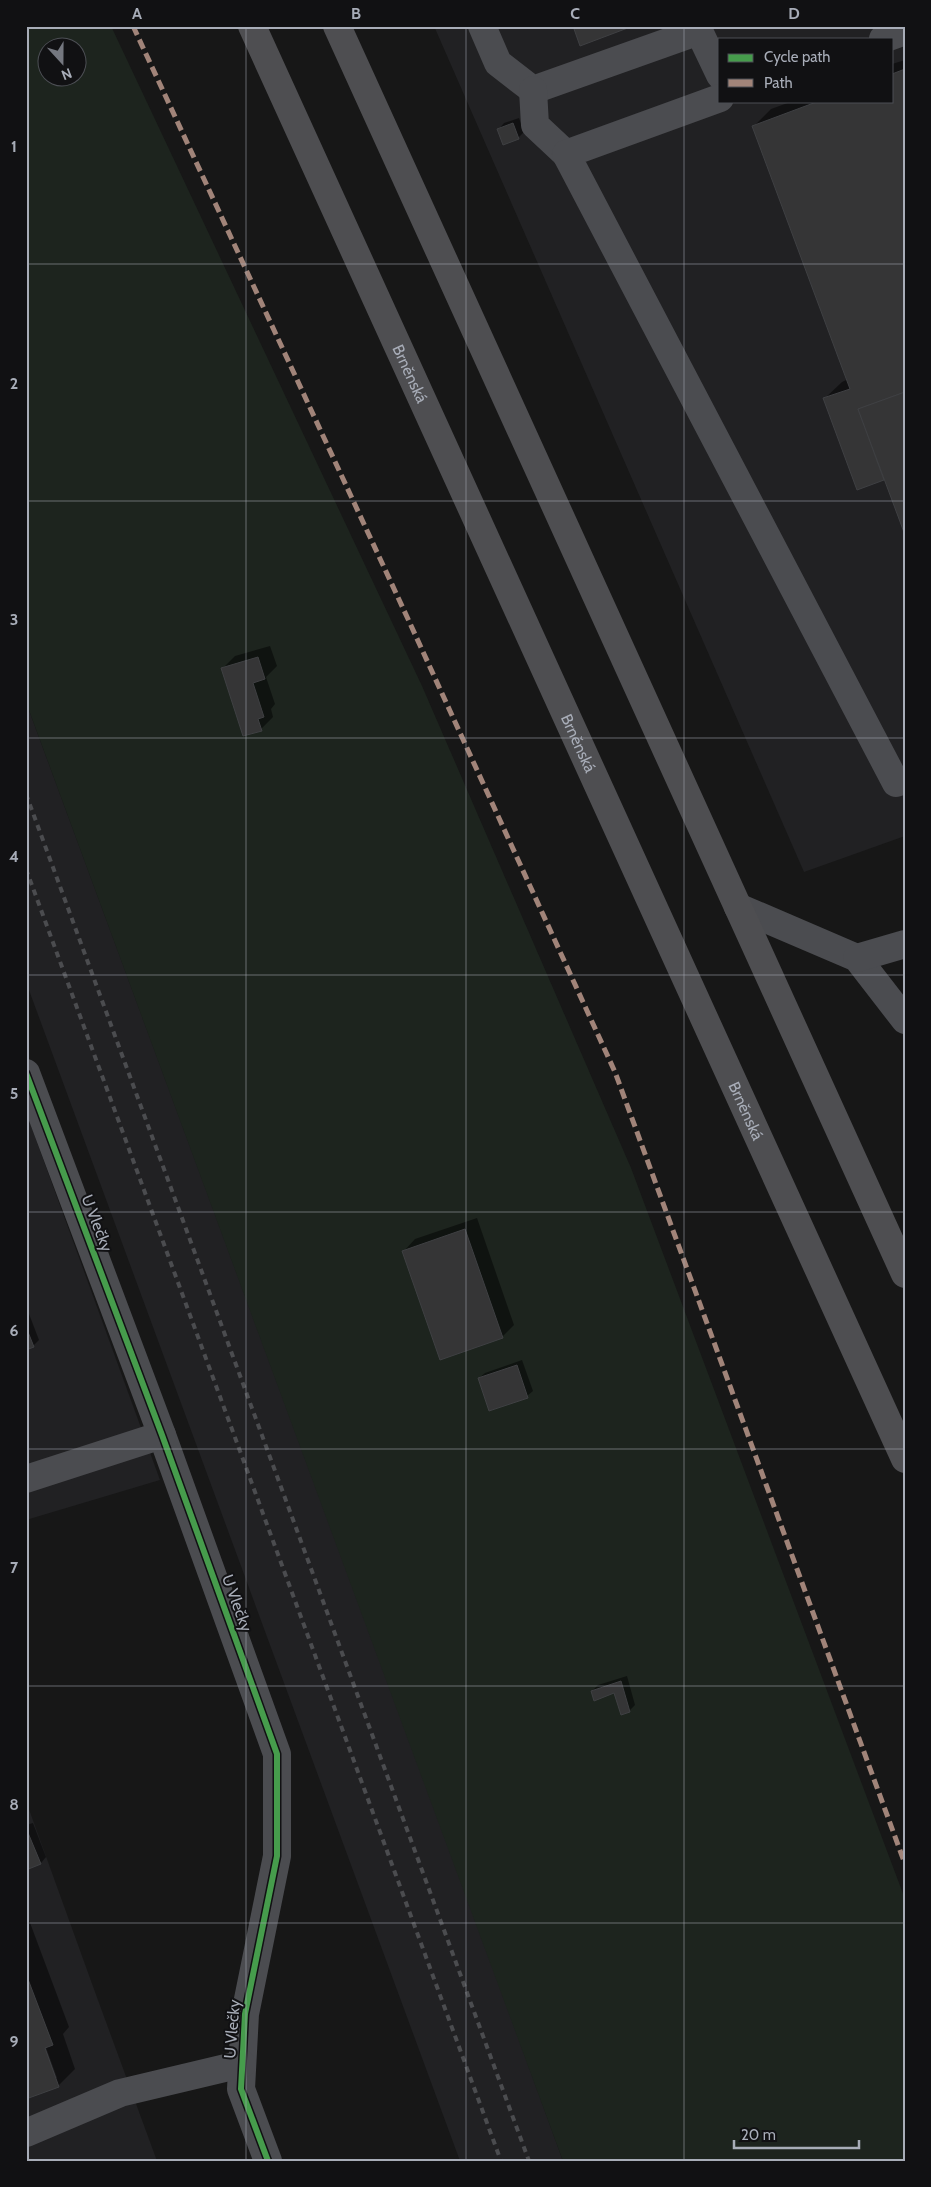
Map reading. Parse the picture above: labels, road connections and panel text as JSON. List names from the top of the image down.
{
  "streets": {
    "highway": ["Brněnská"],
    "street": ["U Vlečky"]
  },
  "legend": ["Cycle path", "Path"],
  "scale_bar": "20 m",
  "north": "bottom",
  "grid": {
    "columns": [
      "A",
      "B",
      "C",
      "D"
    ],
    "rows": [
      "1",
      "2",
      "3",
      "4",
      "5",
      "6",
      "7",
      "8",
      "9"
    ]
  }
}
